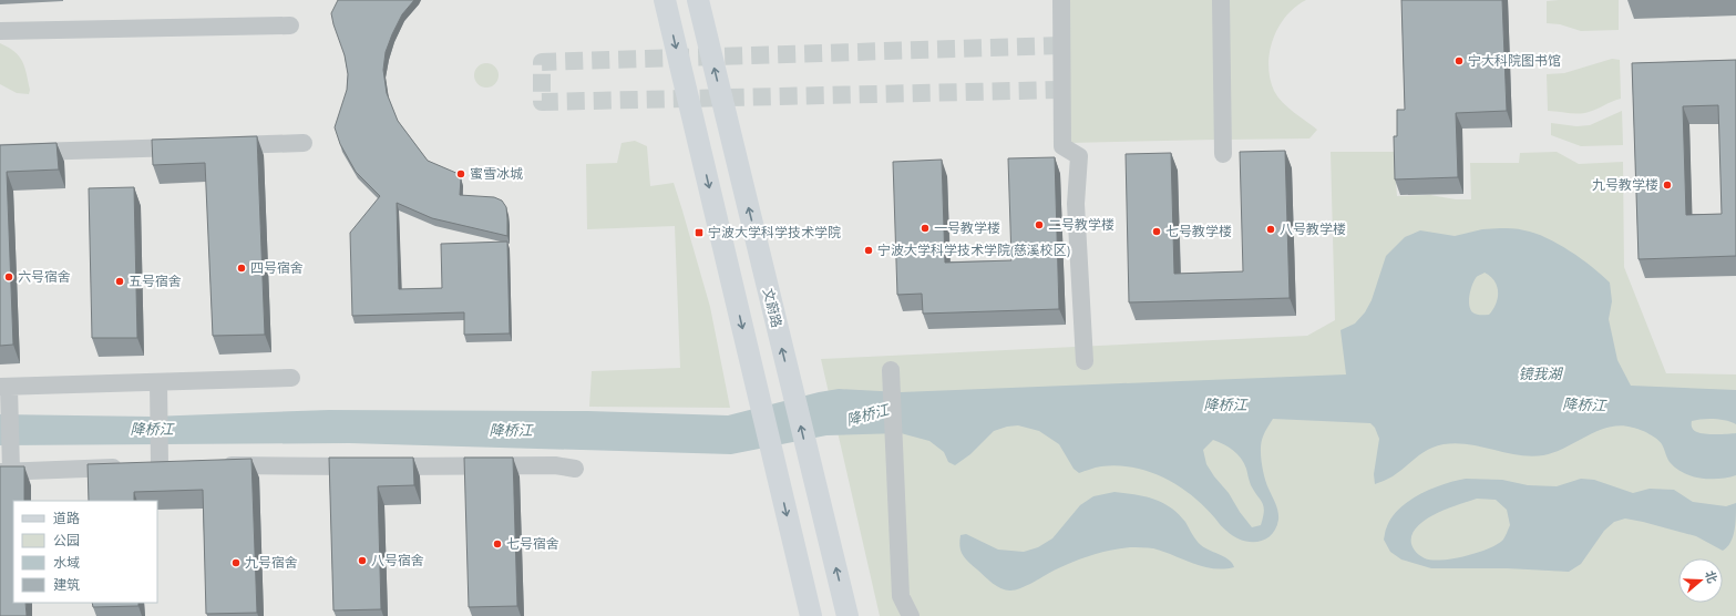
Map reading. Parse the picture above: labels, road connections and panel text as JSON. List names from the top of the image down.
{
  "streets": {
    "main road": ["文蔚路"]
  },
  "water": ["镜我湖", "降桥江"],
  "places": {
    "other": [
      "宁大科院图书馆",
      "蜜雪冰城",
      "九号教学楼",
      "二号教学楼",
      "一号教学楼",
      "八号教学楼",
      "七号教学楼",
      "宁波大学科学技术学院(慈溪校区)",
      "四号宿舍",
      "六号宿舍",
      "五号宿舍",
      "七号宿舍",
      "八号宿舍",
      "九号宿舍"
    ],
    "transit": ["宁波大学科学技术学院"]
  },
  "legend": [
    "道路",
    "公园",
    "水域",
    "建筑"
  ],
  "north": "right"
}
